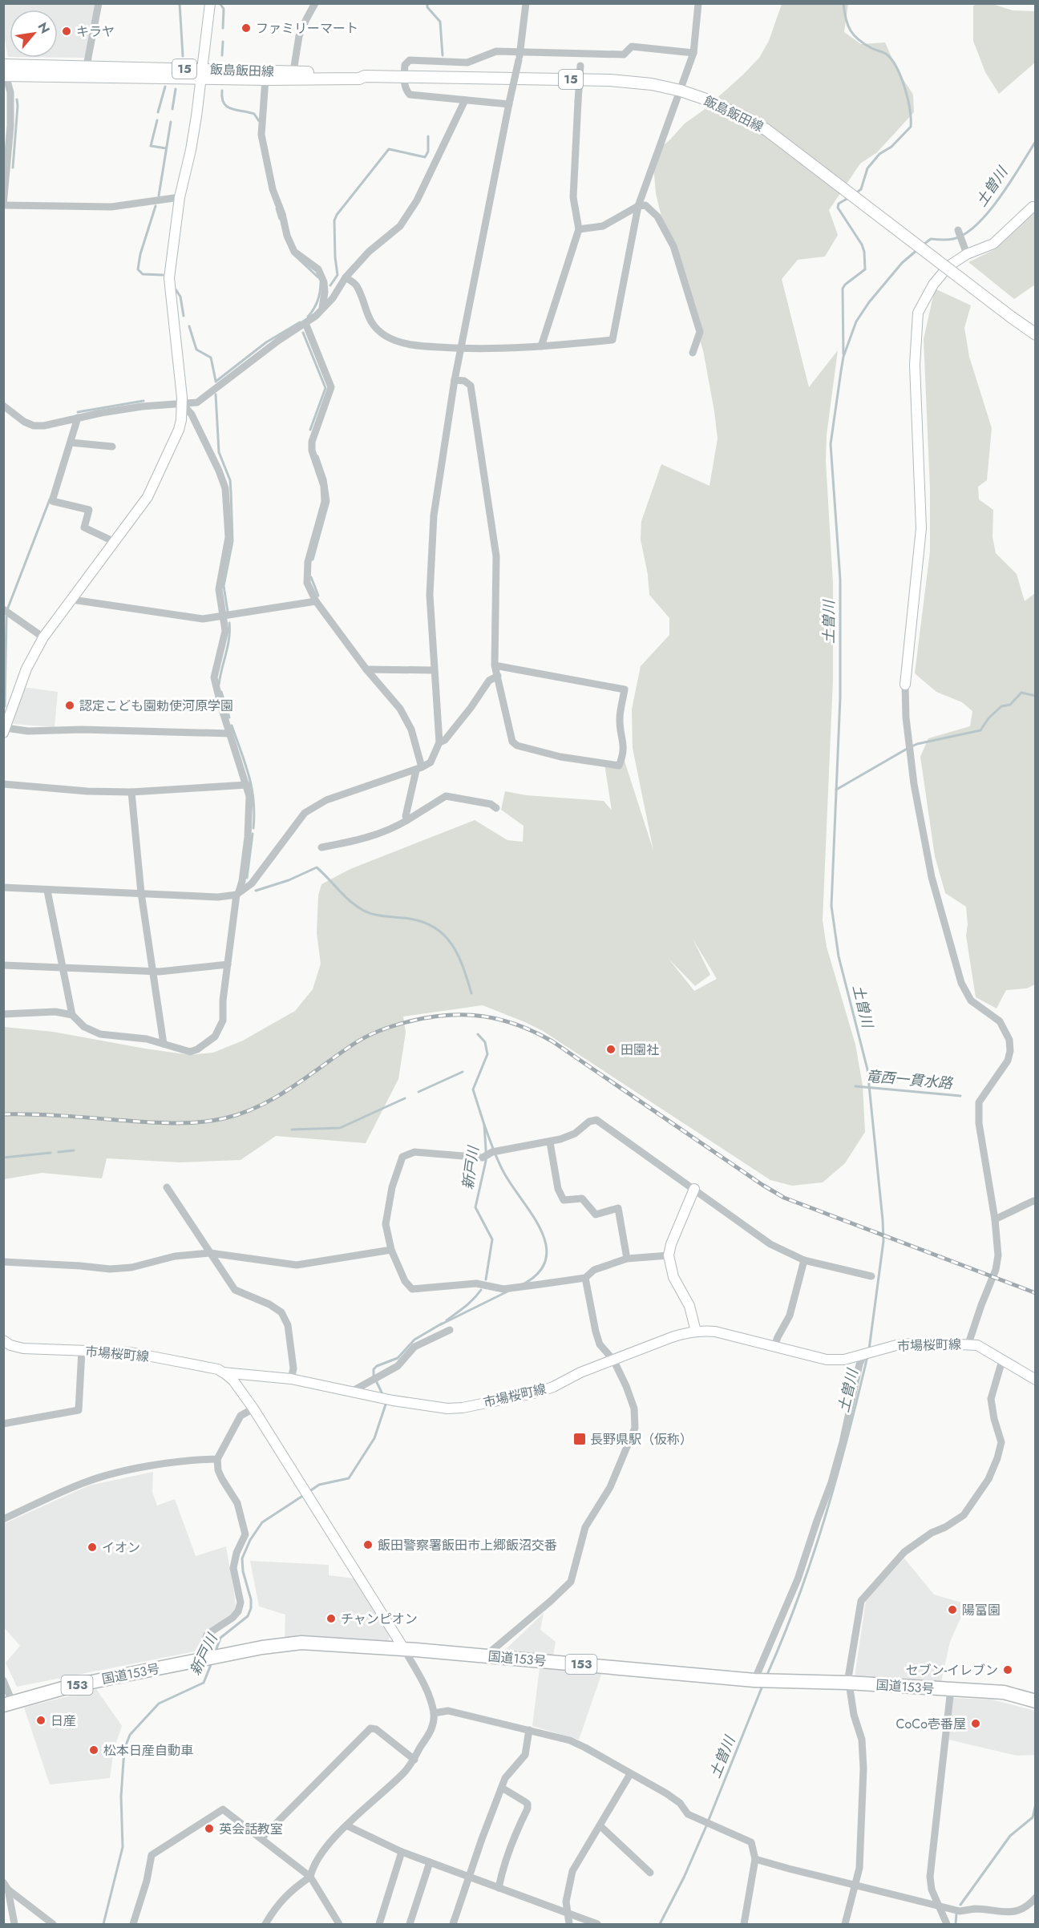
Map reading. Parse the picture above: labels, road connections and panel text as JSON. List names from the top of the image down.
{
  "streets": {
    "highway": ["国道153号", "153"],
    "main road": ["15", "飯島飯田線"],
    "street": ["市場桜町線"]
  },
  "water": ["土曽川", "竜西一貫水路", "新戸川"],
  "places": {
    "other": [
      "ファミリーマート",
      "キラヤ",
      "認定こども園勅使河原学園",
      "田園社",
      "飯田警察署飯田市上郷飯沼交番",
      "イオン",
      "陽富園",
      "チャンピオン",
      "セブン-イレブン",
      "日産",
      "CoCo壱番屋",
      "松本日産自動車",
      "英会話教室"
    ],
    "transit": ["長野県駅（仮称）"]
  },
  "north": "top right"
}
